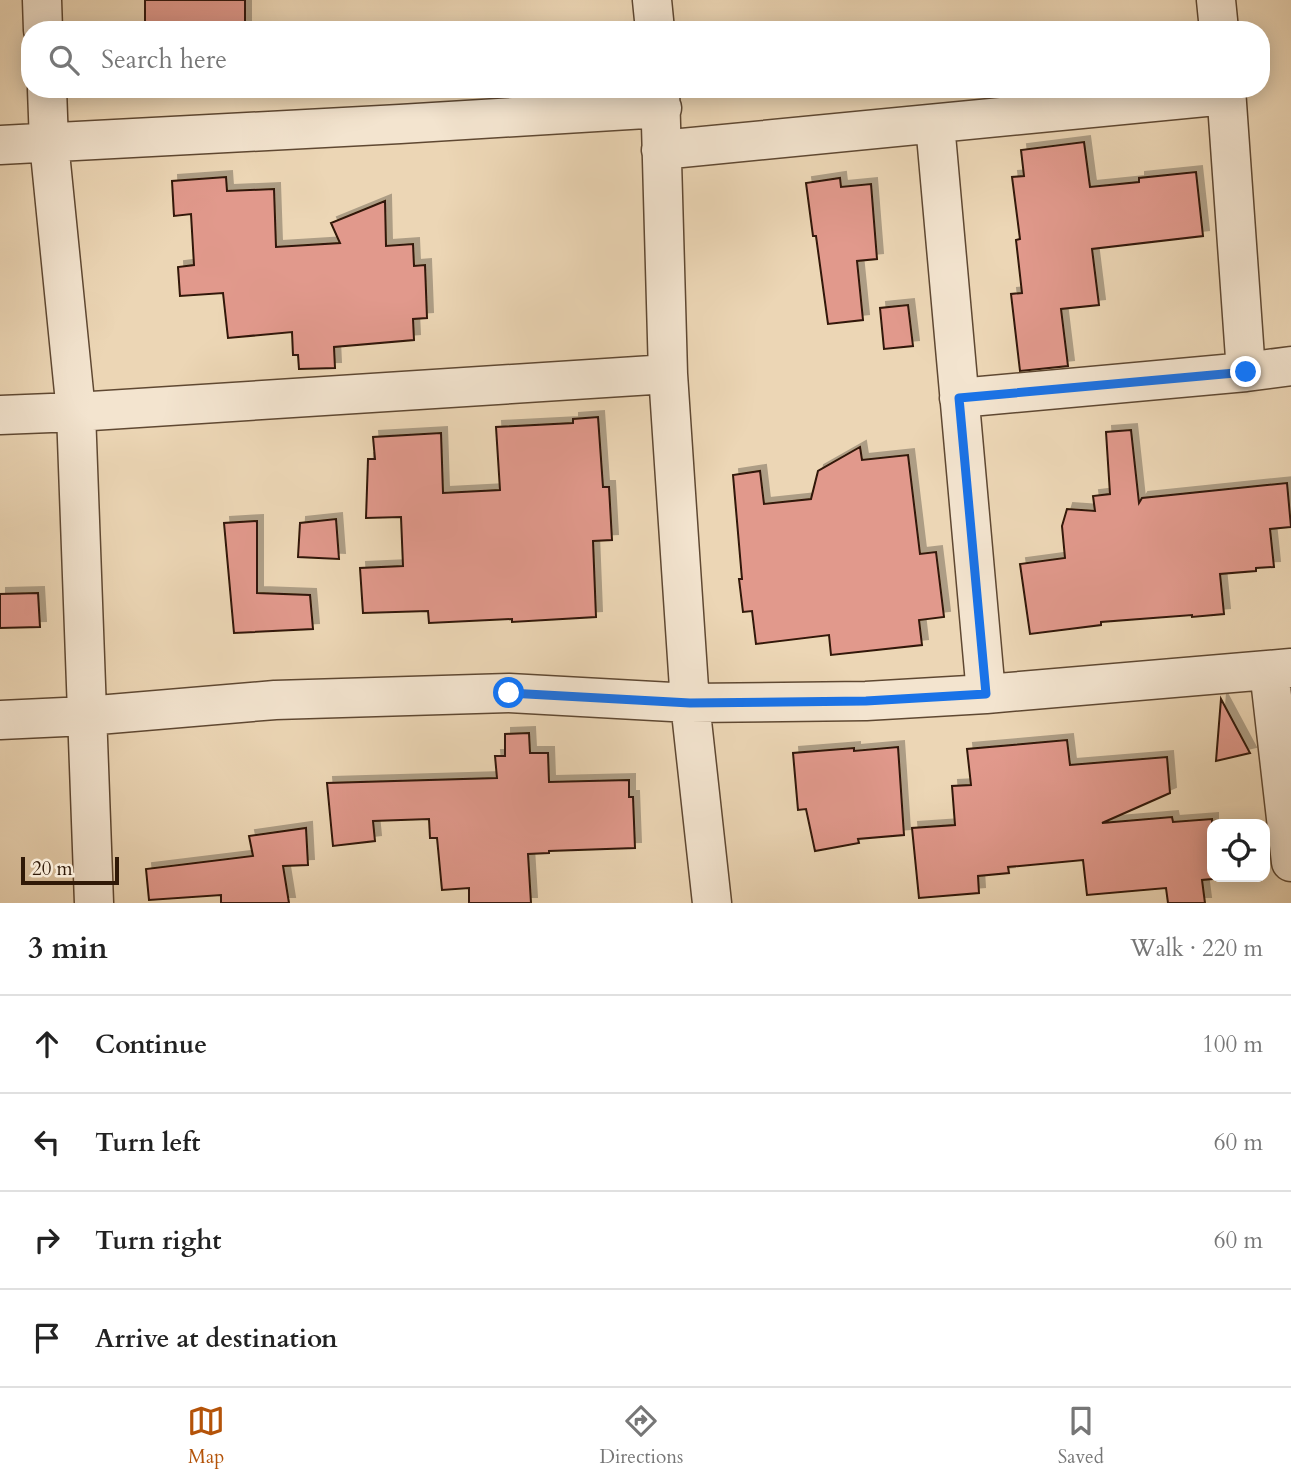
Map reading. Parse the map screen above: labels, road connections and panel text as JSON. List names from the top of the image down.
{
  "scale_bar": "20 m",
  "page": {
    "search": "Search here",
    "scale": "20 m",
    "heading": ["3 min", "Walk · 220 m"],
    "list": [
      ["Continue", "100 m"],
      ["Turn left", "60 m"],
      ["Turn right", "60 m"],
      "Arrive at destination"
    ],
    "nav": ["Map", "Directions", "Saved"]
  }
}
